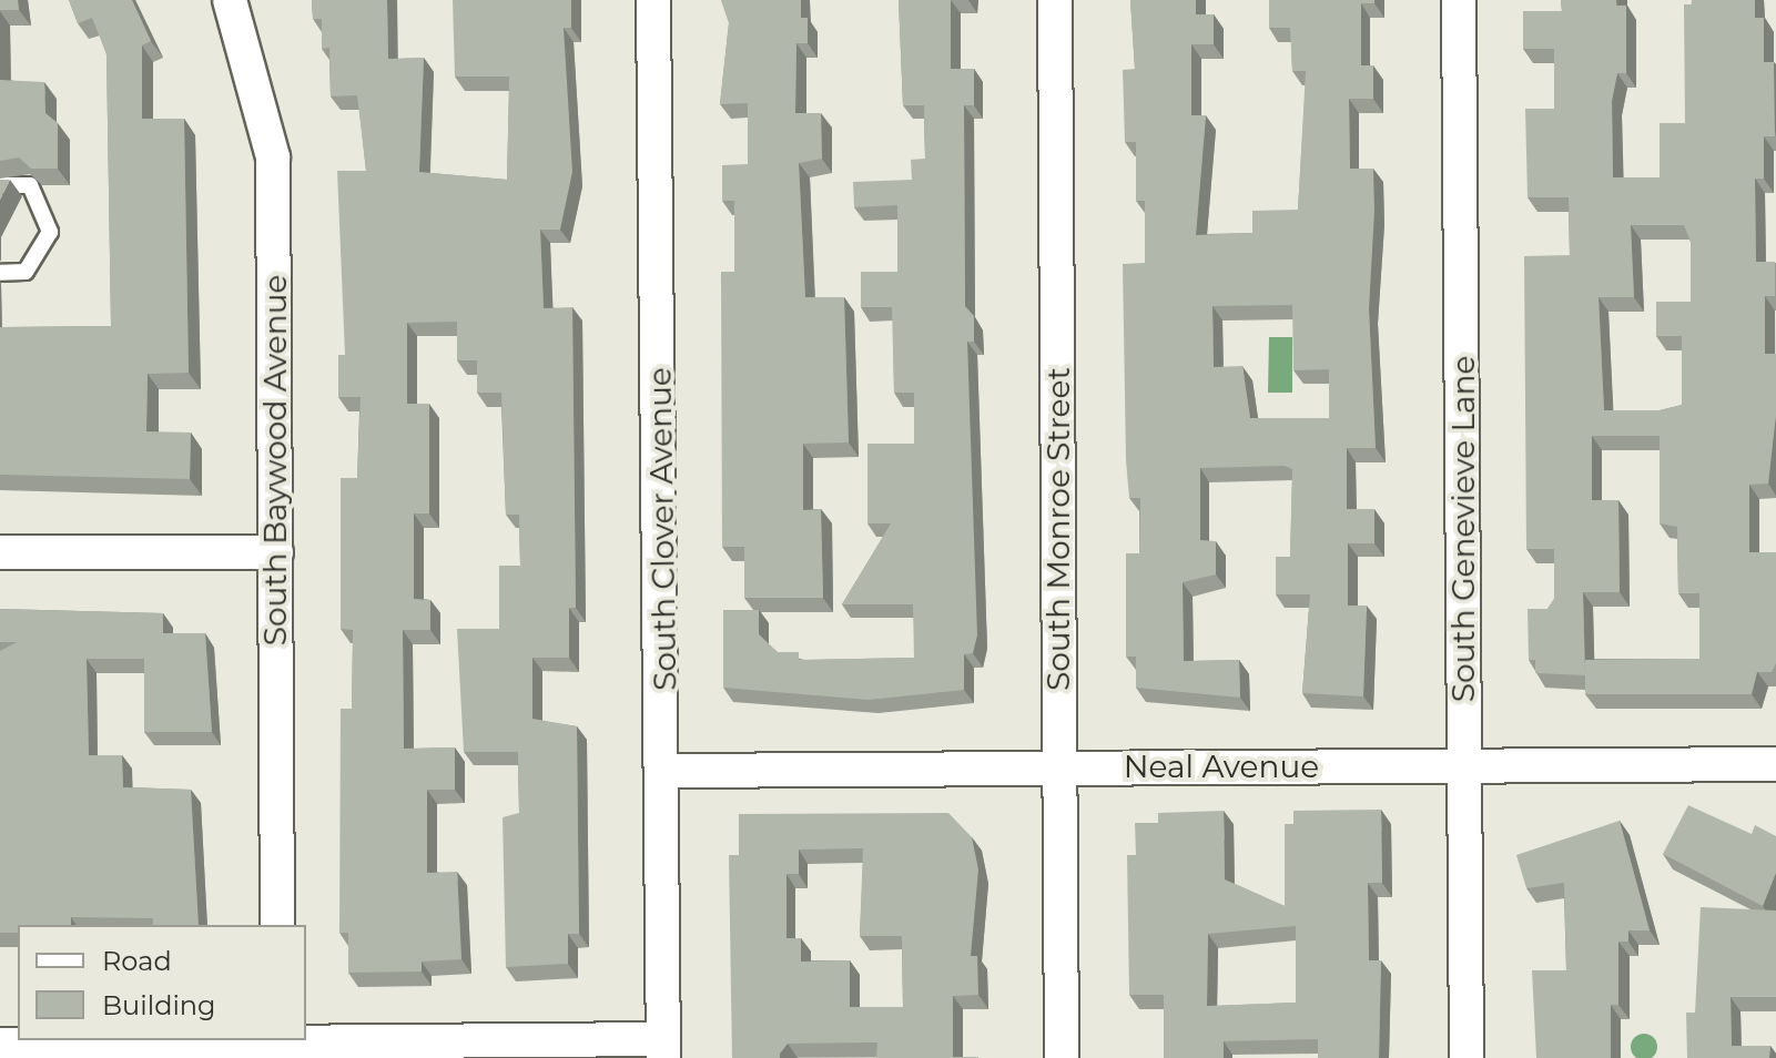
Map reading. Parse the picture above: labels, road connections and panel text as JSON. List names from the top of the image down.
{
  "streets": {
    "street": [
      "South Baywood Avenue",
      "South Clover Avenue",
      "South Monroe Street",
      "South Genevieve Lane",
      "Neal Avenue"
    ]
  },
  "crossings": [
    ["South Clover Avenue", "Neal Avenue"],
    ["South Monroe Street", "Neal Avenue"],
    ["South Genevieve Lane", "Neal Avenue"]
  ],
  "legend": ["Road", "Building"]
}
